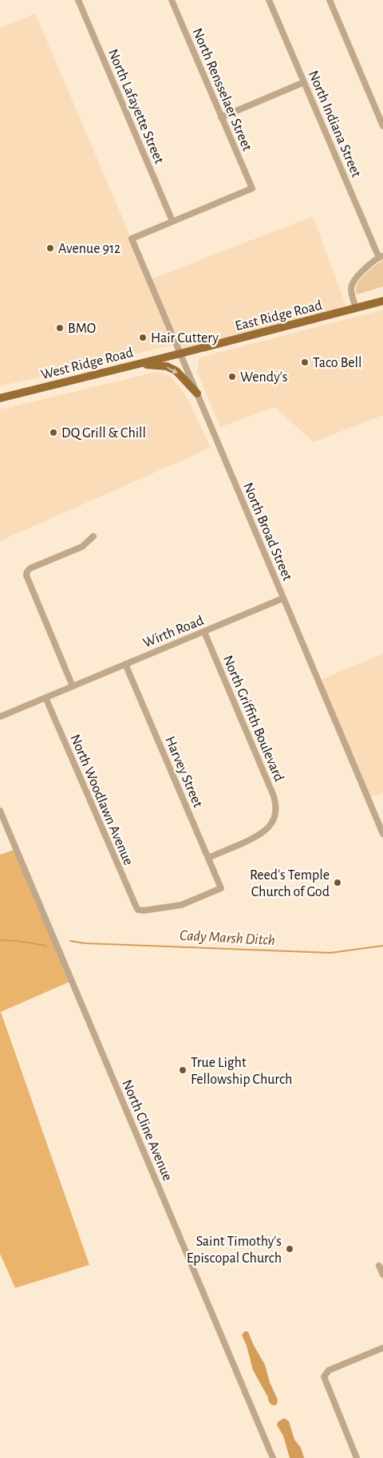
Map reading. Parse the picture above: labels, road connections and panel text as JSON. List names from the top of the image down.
{
  "streets": {
    "main road": ["East Ridge Road", "West Ridge Road"],
    "street": [
      "North Rensselaer Street",
      "North Lafayette Street",
      "North Indiana Street",
      "North Broad Street",
      "Wirth Road",
      "North Griffith Boulevard",
      "Harvey Street",
      "North Woodlawn Avenue",
      "North Cline Avenue"
    ]
  },
  "crossings": [
    ["North Rensselaer Street", "North Lafayette Street"],
    ["North Rensselaer Street", "North Broad Street"],
    ["North Lafayette Street", "North Broad Street"],
    ["East Ridge Road", "West Ridge Road"],
    ["East Ridge Road", "North Broad Street"],
    ["West Ridge Road", "North Broad Street"],
    ["North Broad Street", "Wirth Road"],
    ["Wirth Road", "North Griffith Boulevard"],
    ["Wirth Road", "Harvey Street"],
    ["Wirth Road", "North Woodlawn Avenue"],
    ["North Griffith Boulevard", "Harvey Street"],
    ["Harvey Street", "North Woodlawn Avenue"]
  ],
  "water": ["Cady Marsh Ditch"],
  "places": [
    "Avenue 912",
    "BMO",
    "Hair Cuttery",
    "Taco Bell",
    "Wendy's",
    "DQ Grill & Chill",
    "Reed's Temple Church of God",
    "True Light Fellowship Church",
    "Saint Timothy's Episcopal Church"
  ]
}
